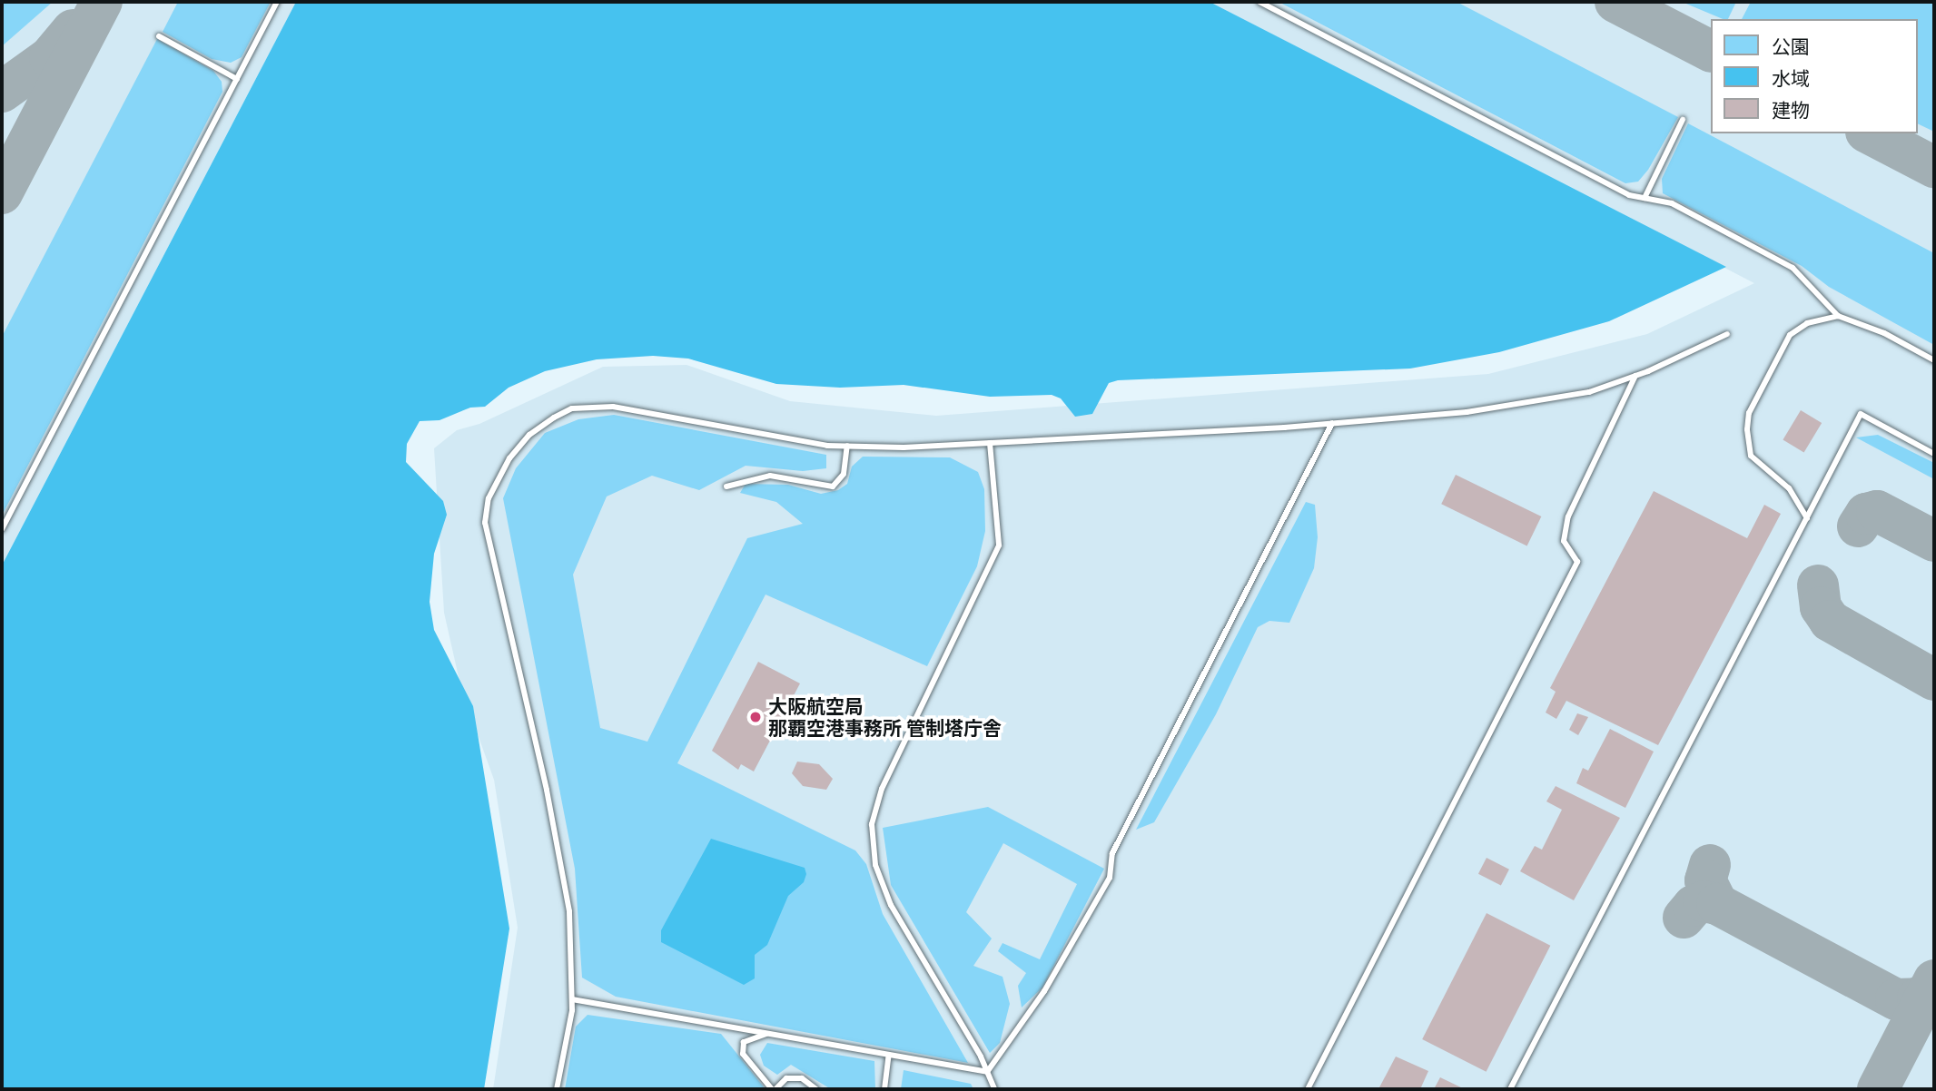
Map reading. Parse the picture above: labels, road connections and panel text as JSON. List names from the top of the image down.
{
  "places": ["大阪航空局 那覇空港事務所 管制塔庁舎"],
  "legend": ["公園", "水域", "建物"]
}
